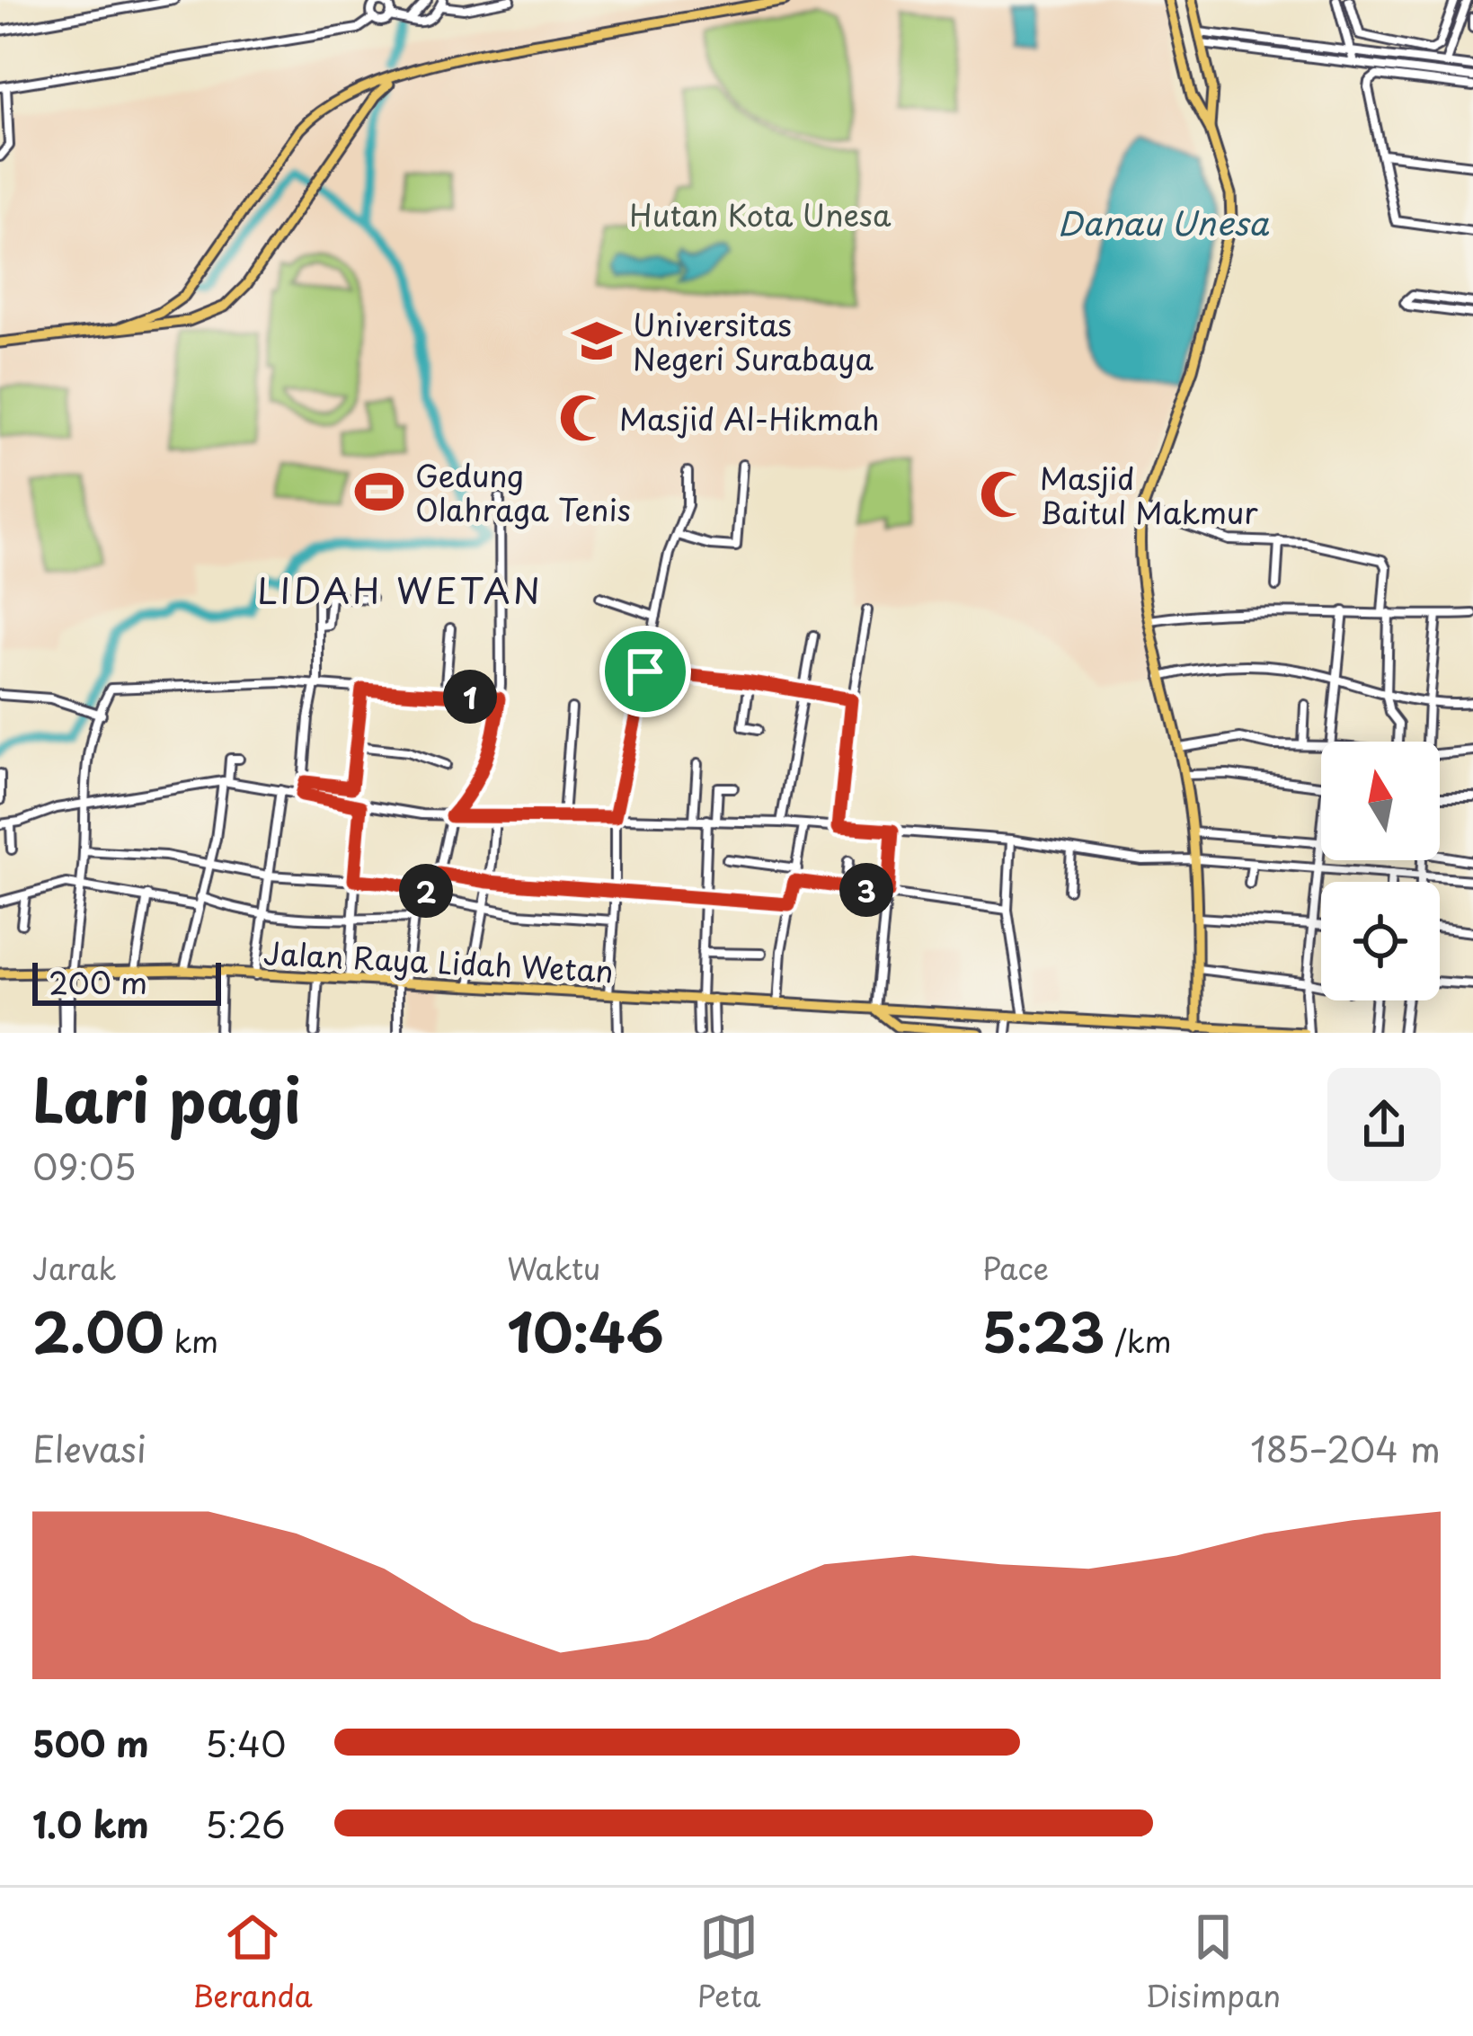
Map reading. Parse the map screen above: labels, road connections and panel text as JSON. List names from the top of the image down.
{
  "streets": {
    "main road": ["Jalan Raya Lidah Wetan"]
  },
  "districts": ["LIDAH WETAN"],
  "water": ["Danau Unesa"],
  "parks": ["Hutan Kota Unesa"],
  "places": {
    "school or university": ["Universitas Negeri Surabaya"],
    "mosque": ["Masjid Al-Hikmah", "Masjid Baitul Makmur"],
    "sports": ["Gedung Olahraga Tenis"]
  },
  "scale_bar": "200 m",
  "north": "top",
  "page": {
    "pins": ["1", "3", "2"],
    "scale": "200 m",
    "heading": ["Lari pagi", "09:05"],
    "stats": [
      ["Jarak", "2.00 km"],
      ["Waktu", "10:46"],
      ["Pace", "5:23 /km"]
    ],
    "chart": ["Elevasi", "185–204 m"],
    "list": [
      {
        "name": "500 m",
        "note": "5:40"
      },
      {
        "name": "1.0 km",
        "note": "5:26"
      }
    ],
    "tabs": ["Beranda", "Peta", "Disimpan"]
  }
}
